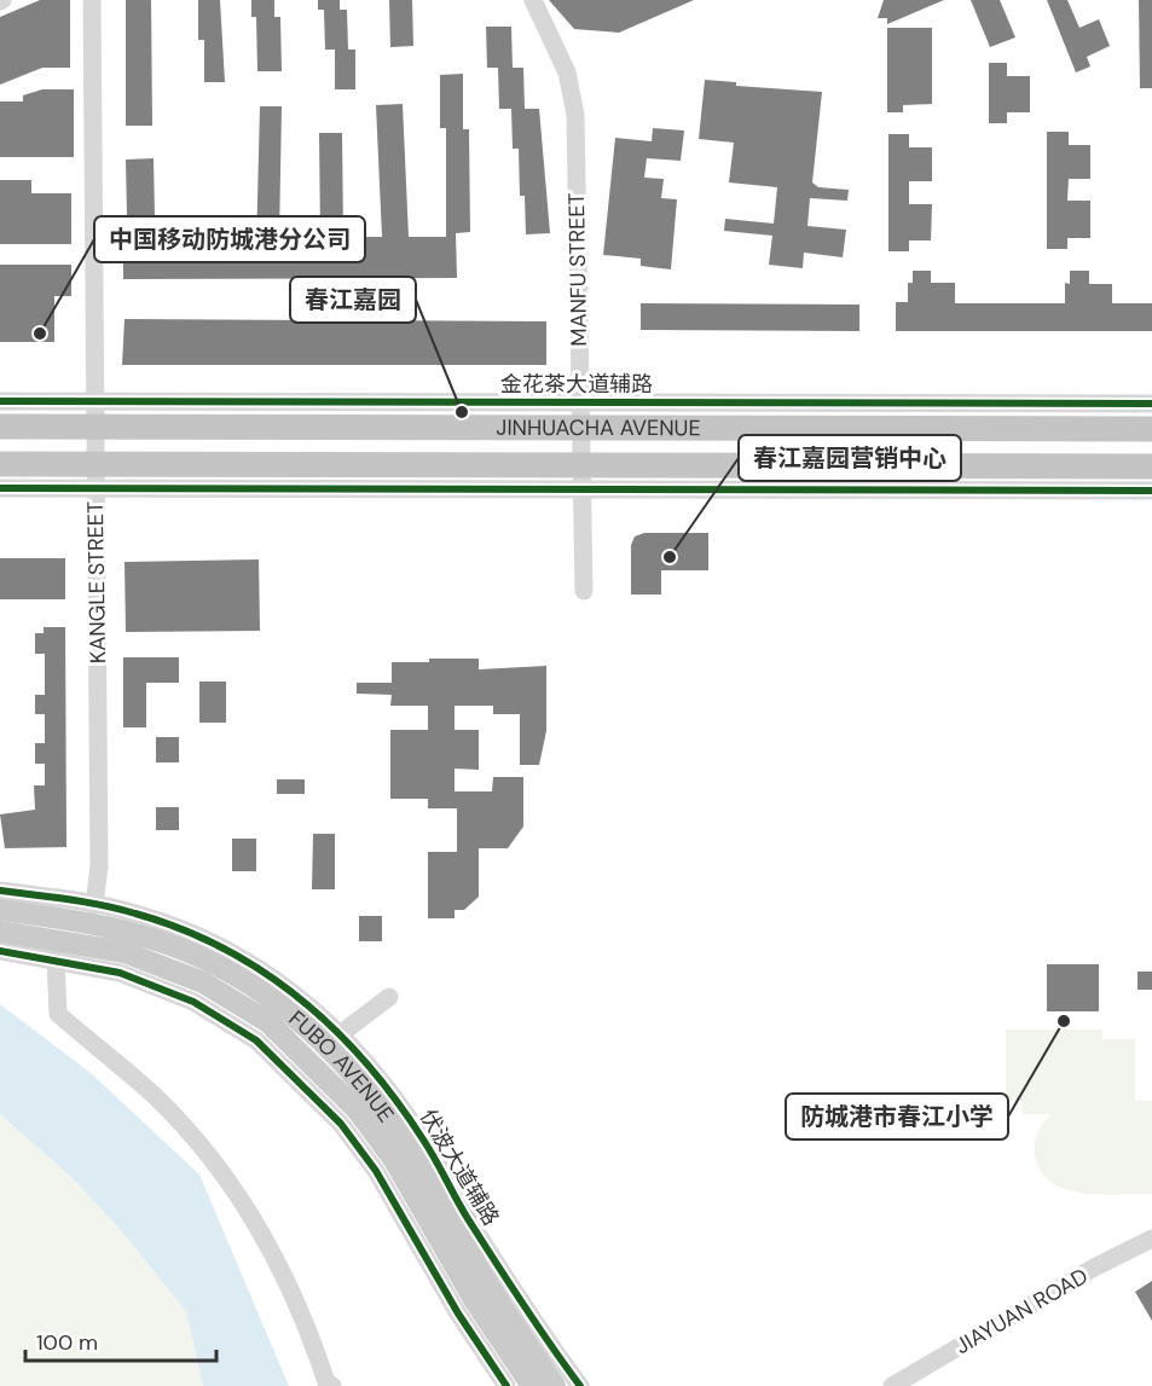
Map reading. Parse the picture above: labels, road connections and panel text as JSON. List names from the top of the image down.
{
  "streets": {
    "highway": ["JINHUACHA AVENUE"],
    "main road": ["FUBO AVENUE"],
    "street": [
      "MANFU STREET",
      "金花茶大道辅路",
      "KANGLE STREET",
      "伏波大道辅路",
      "JIAYUAN ROAD"
    ]
  },
  "crossings": [
    ["MANFU STREET", "金花茶大道辅路"],
    ["MANFU STREET", "JINHUACHA AVENUE"],
    ["金花茶大道辅路", "JINHUACHA AVENUE"],
    ["JINHUACHA AVENUE", "KANGLE STREET"],
    ["KANGLE STREET", "伏波大道辅路"],
    ["FUBO AVENUE", "伏波大道辅路"]
  ],
  "places": [
    "中国移动防城港分公司",
    "春江嘉园",
    "春江嘉园营销中心",
    "防城港市春江小学"
  ],
  "scale_bar": "100 m"
}
